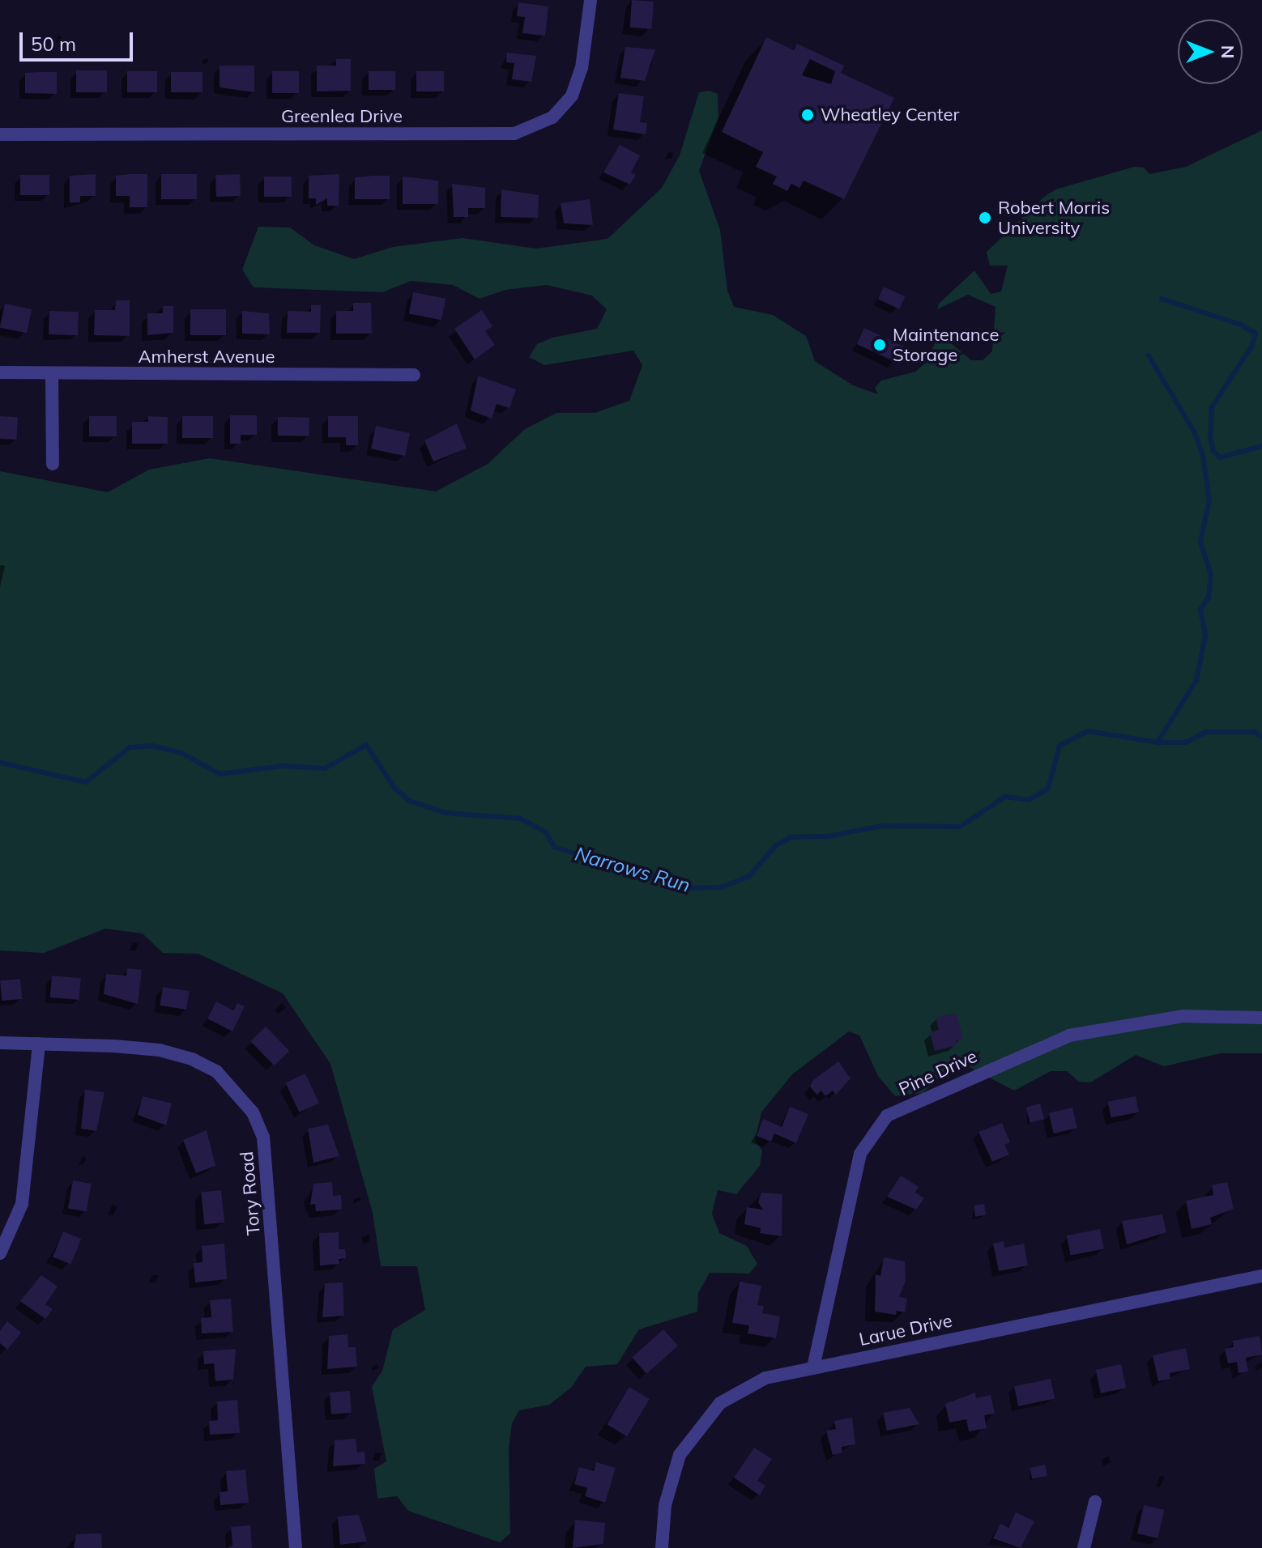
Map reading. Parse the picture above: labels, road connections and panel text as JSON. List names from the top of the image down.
{
  "streets": {
    "street": [
      "Greenlea Drive",
      "Amherst Avenue",
      "Pine Drive",
      "Tory Road",
      "Larue Drive"
    ]
  },
  "crossings": [
    ["Pine Drive", "Larue Drive"]
  ],
  "water": ["Narrows Run"],
  "places": ["Wheatley Center", "Robert Morris University", "Maintenance Storage"],
  "scale_bar": "50 m",
  "north": "right"
}
